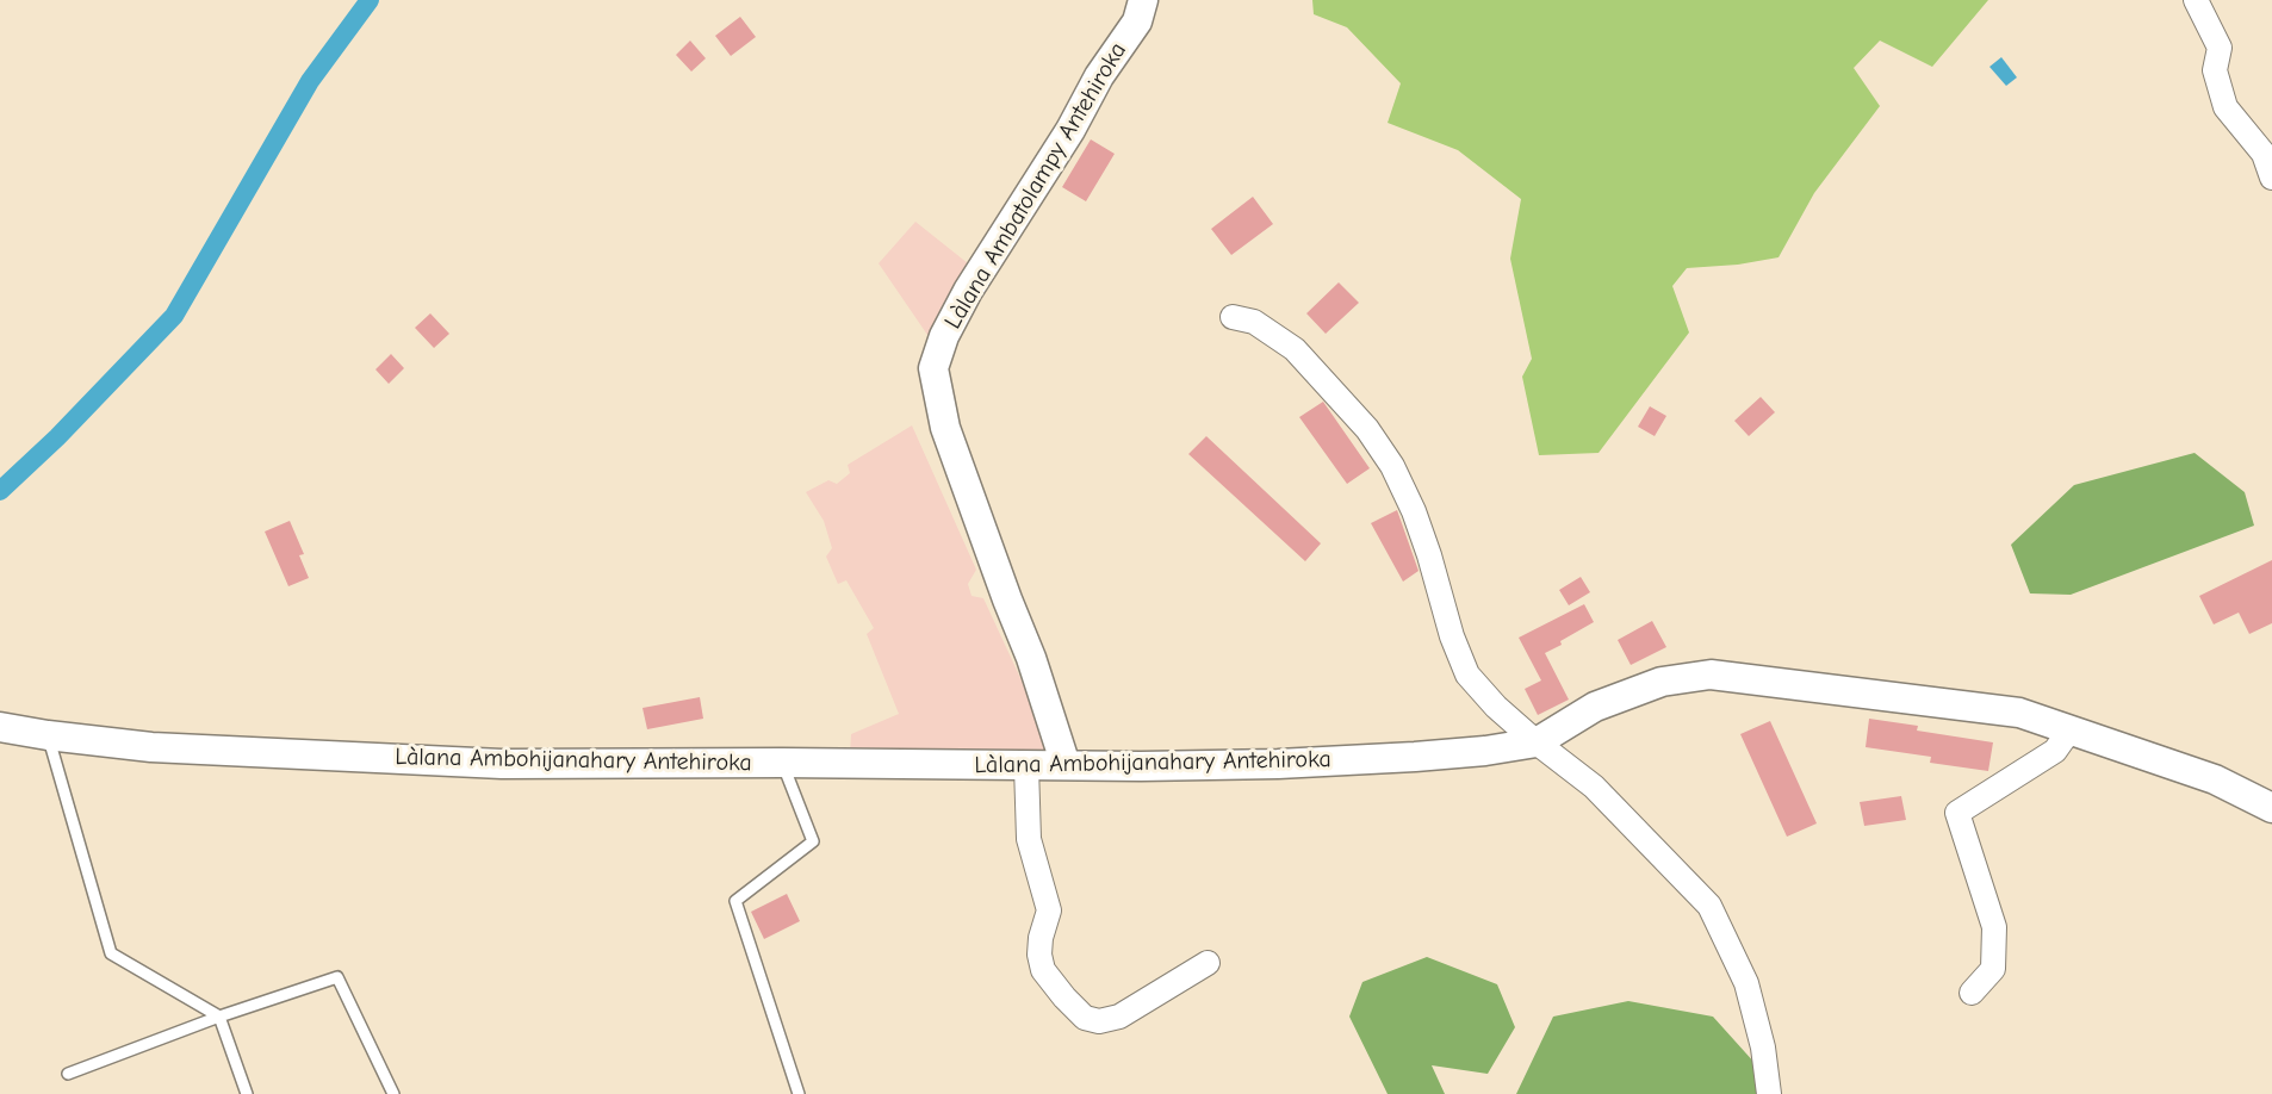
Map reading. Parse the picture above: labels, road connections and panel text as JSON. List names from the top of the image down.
{
  "streets": {
    "street": ["Làlana Ambatolampy Antehiroka", "Làlana Ambohijanahary Antehiroka"]
  },
  "crossings": [
    ["Làlana Ambatolampy Antehiroka", "Làlana Ambohijanahary Antehiroka"]
  ]
}
